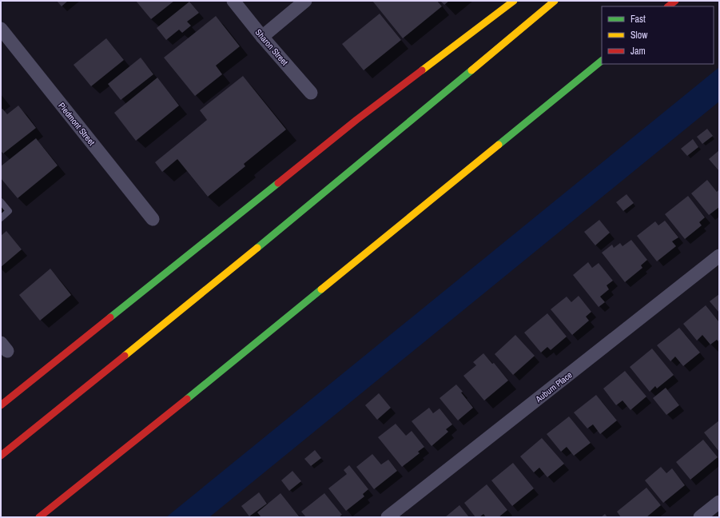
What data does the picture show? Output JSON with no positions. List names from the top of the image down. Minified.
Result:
{"streets":{"street":["Sharon Street","Piedmont Street","Auburn Place"]},"legend":["Fast","Slow","Jam"]}
